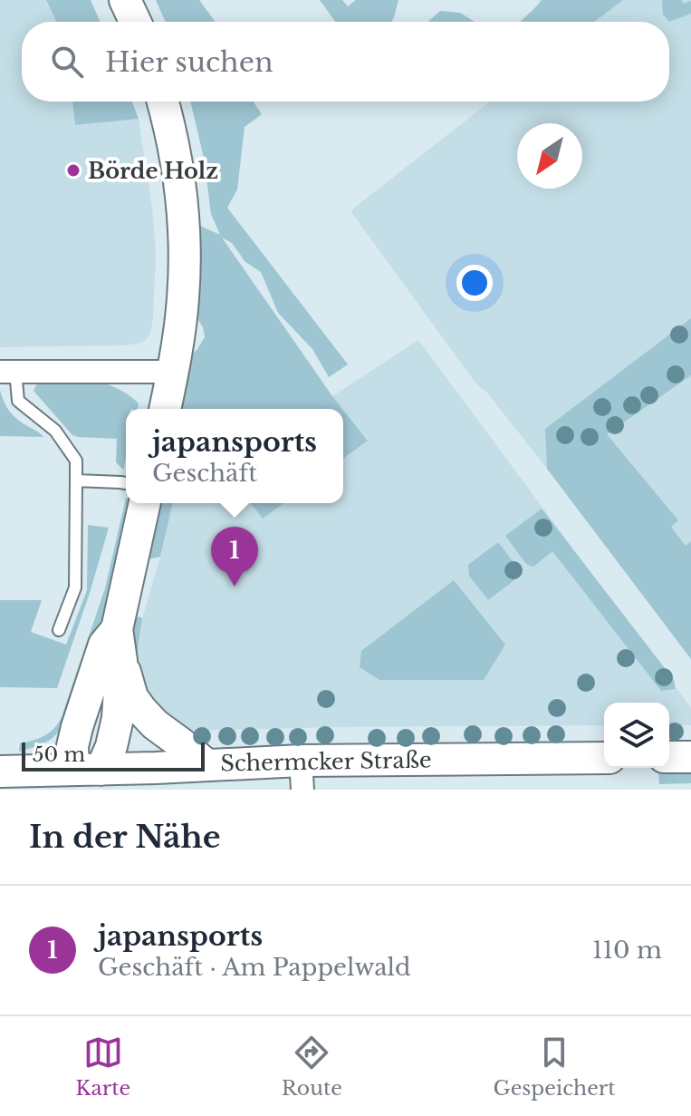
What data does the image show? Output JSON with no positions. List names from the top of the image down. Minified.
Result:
{"streets":{"street":["Schermcker Straße"]},"places":["Börde Holz"],"scale_bar":"50 m","north":"bottom left","page":{"search":"Hier suchen","popup":["japansports","Geschäft"],"pins":"1","scale":"50 m","heading":"In der Nähe","list":[{"mark":"1","name":"japansports","note":"Geschäft · Am Pappelwald","value":"110 m"}],"nav":["Karte","Route","Gespeichert"]}}
